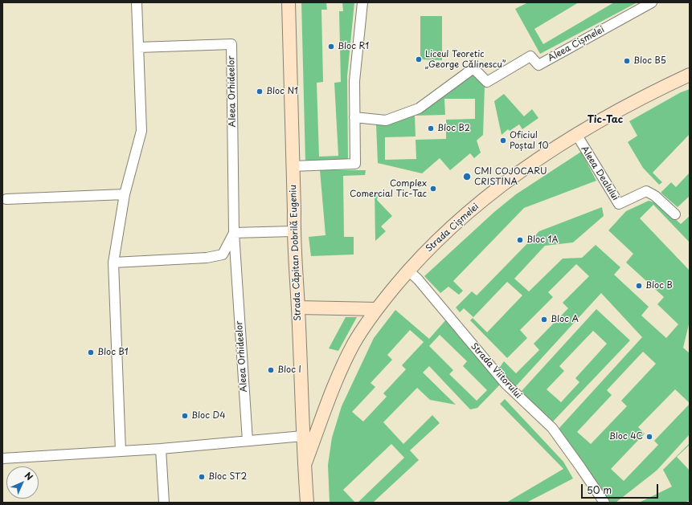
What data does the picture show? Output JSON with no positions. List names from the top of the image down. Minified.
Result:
{"streets":{"street":["Aleea Cișmelei","Aleea Orhideelor","Aleea Dealului","Strada Cișmelei","Strada Căpitan Dobrilă Eugeniu","Strada Viitorului"]},"crossings":[["Aleea Dealului","Strada Cișmelei"],["Strada Cișmelei","Strada Căpitan Dobrilă Eugeniu"],["Strada Cișmelei","Strada Viitorului"]],"districts":["Tic-Tac"],"places":["Bloc R1","Liceul Teoretic „George Călinescu”","Bloc B5","Bloc N1","Bloc B2","Oficiul Poștal 10","CMI COJOCARU CRISTINA","Complex Comercial Tic-Tac","Bloc 1A","Bloc B","Bloc A","Bloc B1","Bloc I","Bloc D4","Bloc 4C","Bloc ST2"],"scale_bar":"50 m","north":"top right"}
